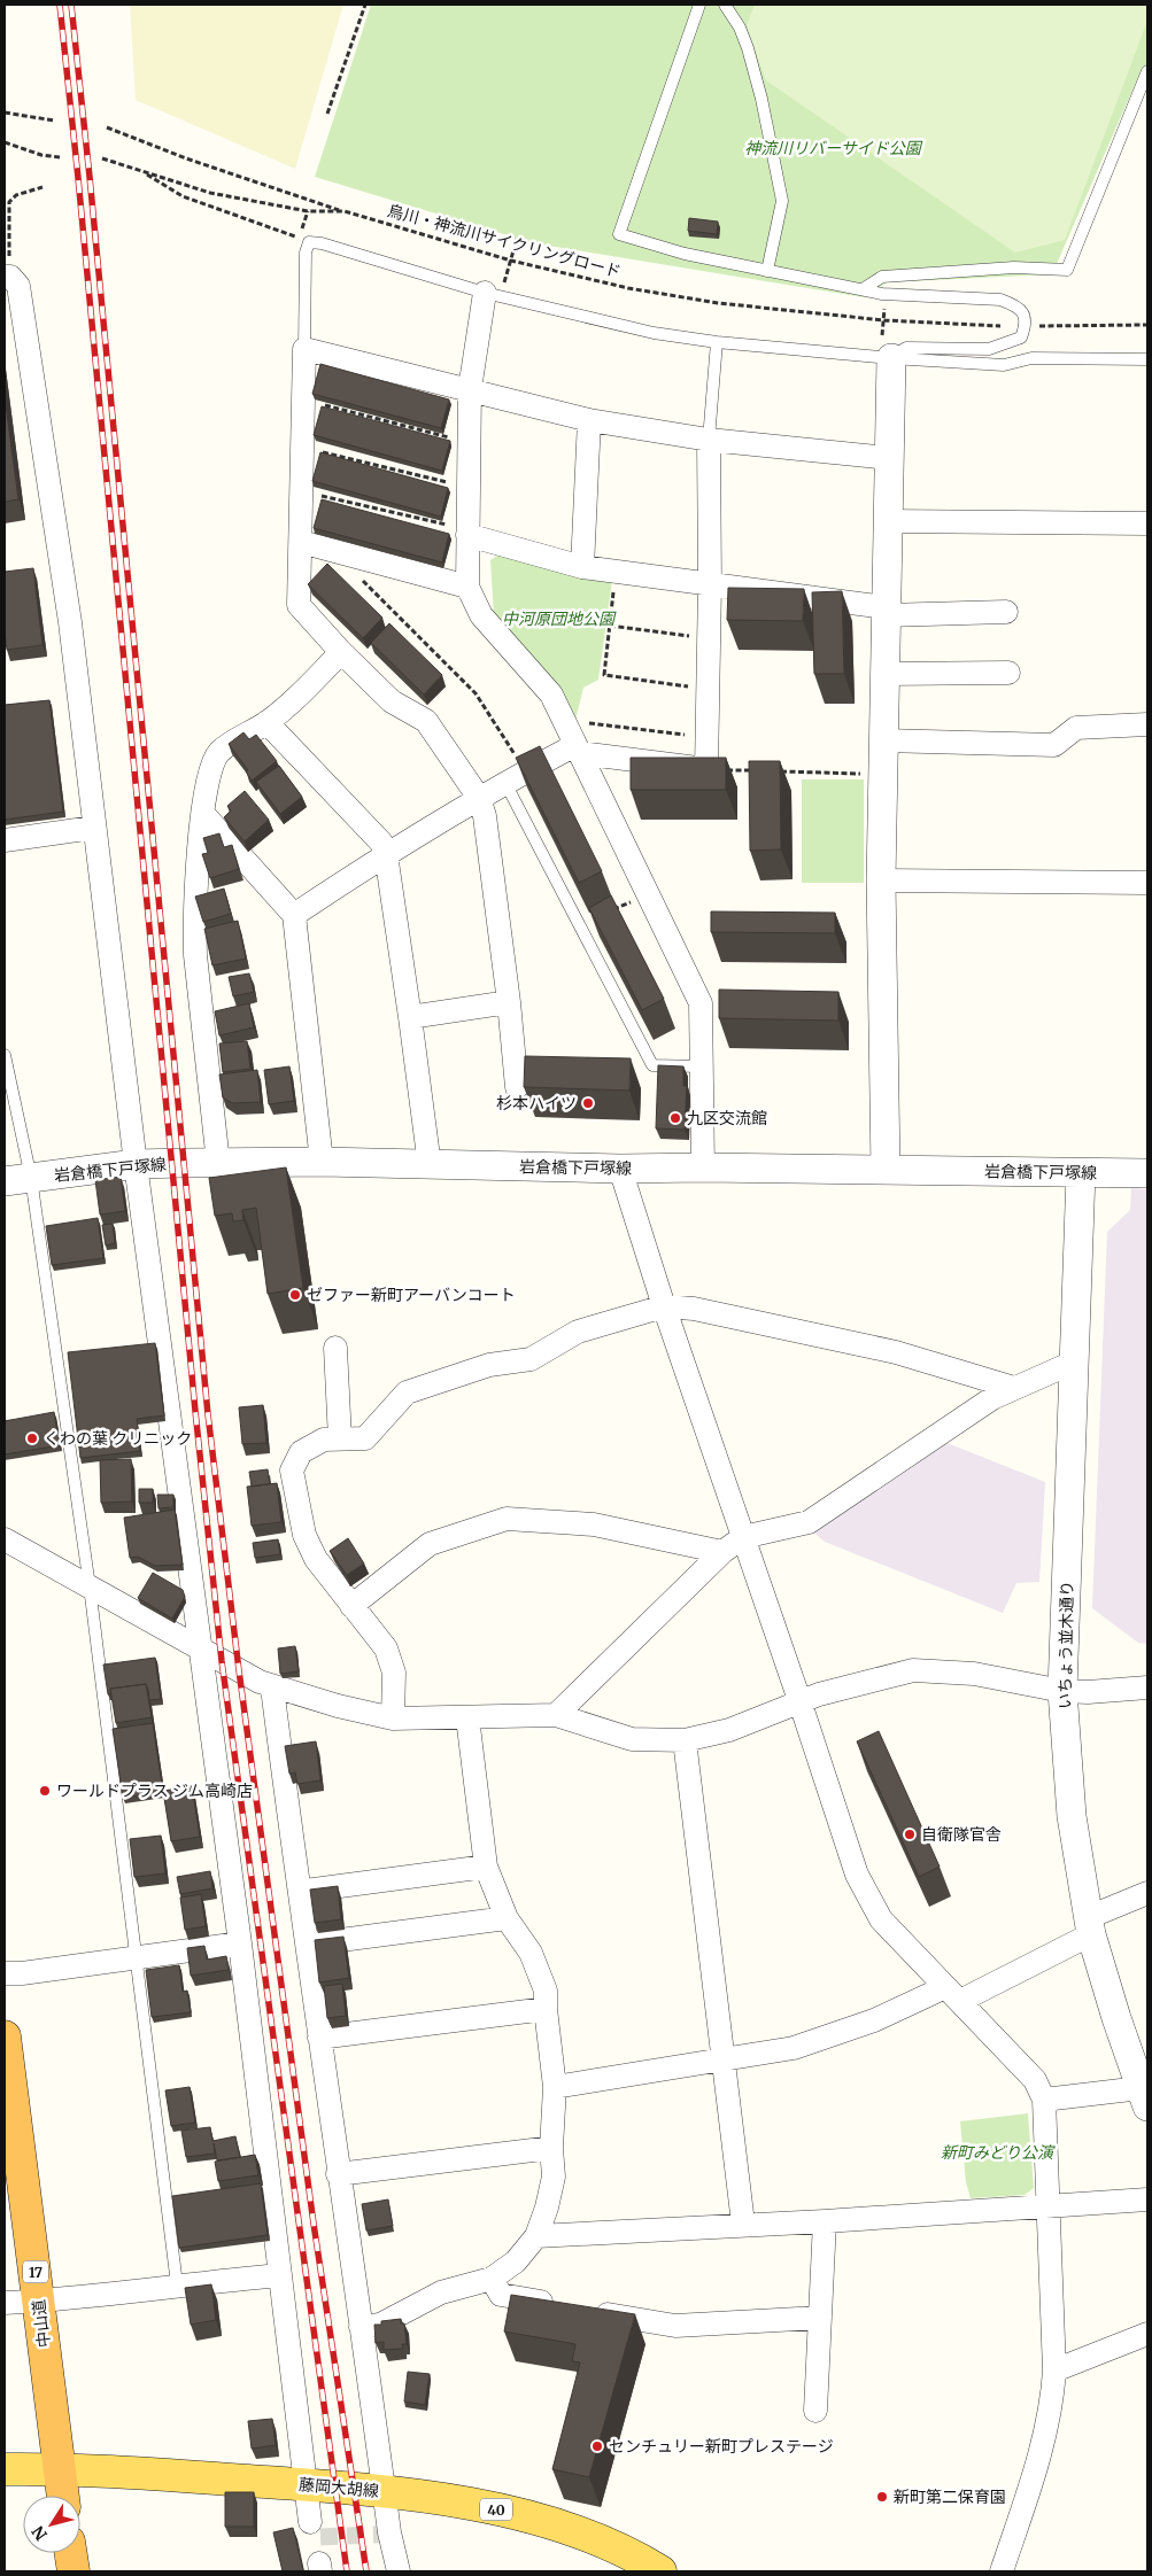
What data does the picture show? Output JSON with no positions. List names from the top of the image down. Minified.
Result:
{"streets":{"highway":["17","中山道"],"main road":["藤岡大胡線","40"],"street":["岩倉橋下戸塚線","いちょう並木通り"],"path":["烏川・神流川サイクリングロード"]},"crossings":[["岩倉橋下戸塚線","いちょう並木通り"],["中山道","藤岡大胡線"]],"parks":["神流川リバーサイド公園","中河原団地公園","新町みどり公演"],"places":["杉本ハイツ","九区交流館","ゼファー新町アーバンコート","くわの葉 クリニック","ワールドプラス ジム高崎店","自衛隊官舎","センチュリー新町プレステージ","新町第二保育園"],"north":"bottom left"}
